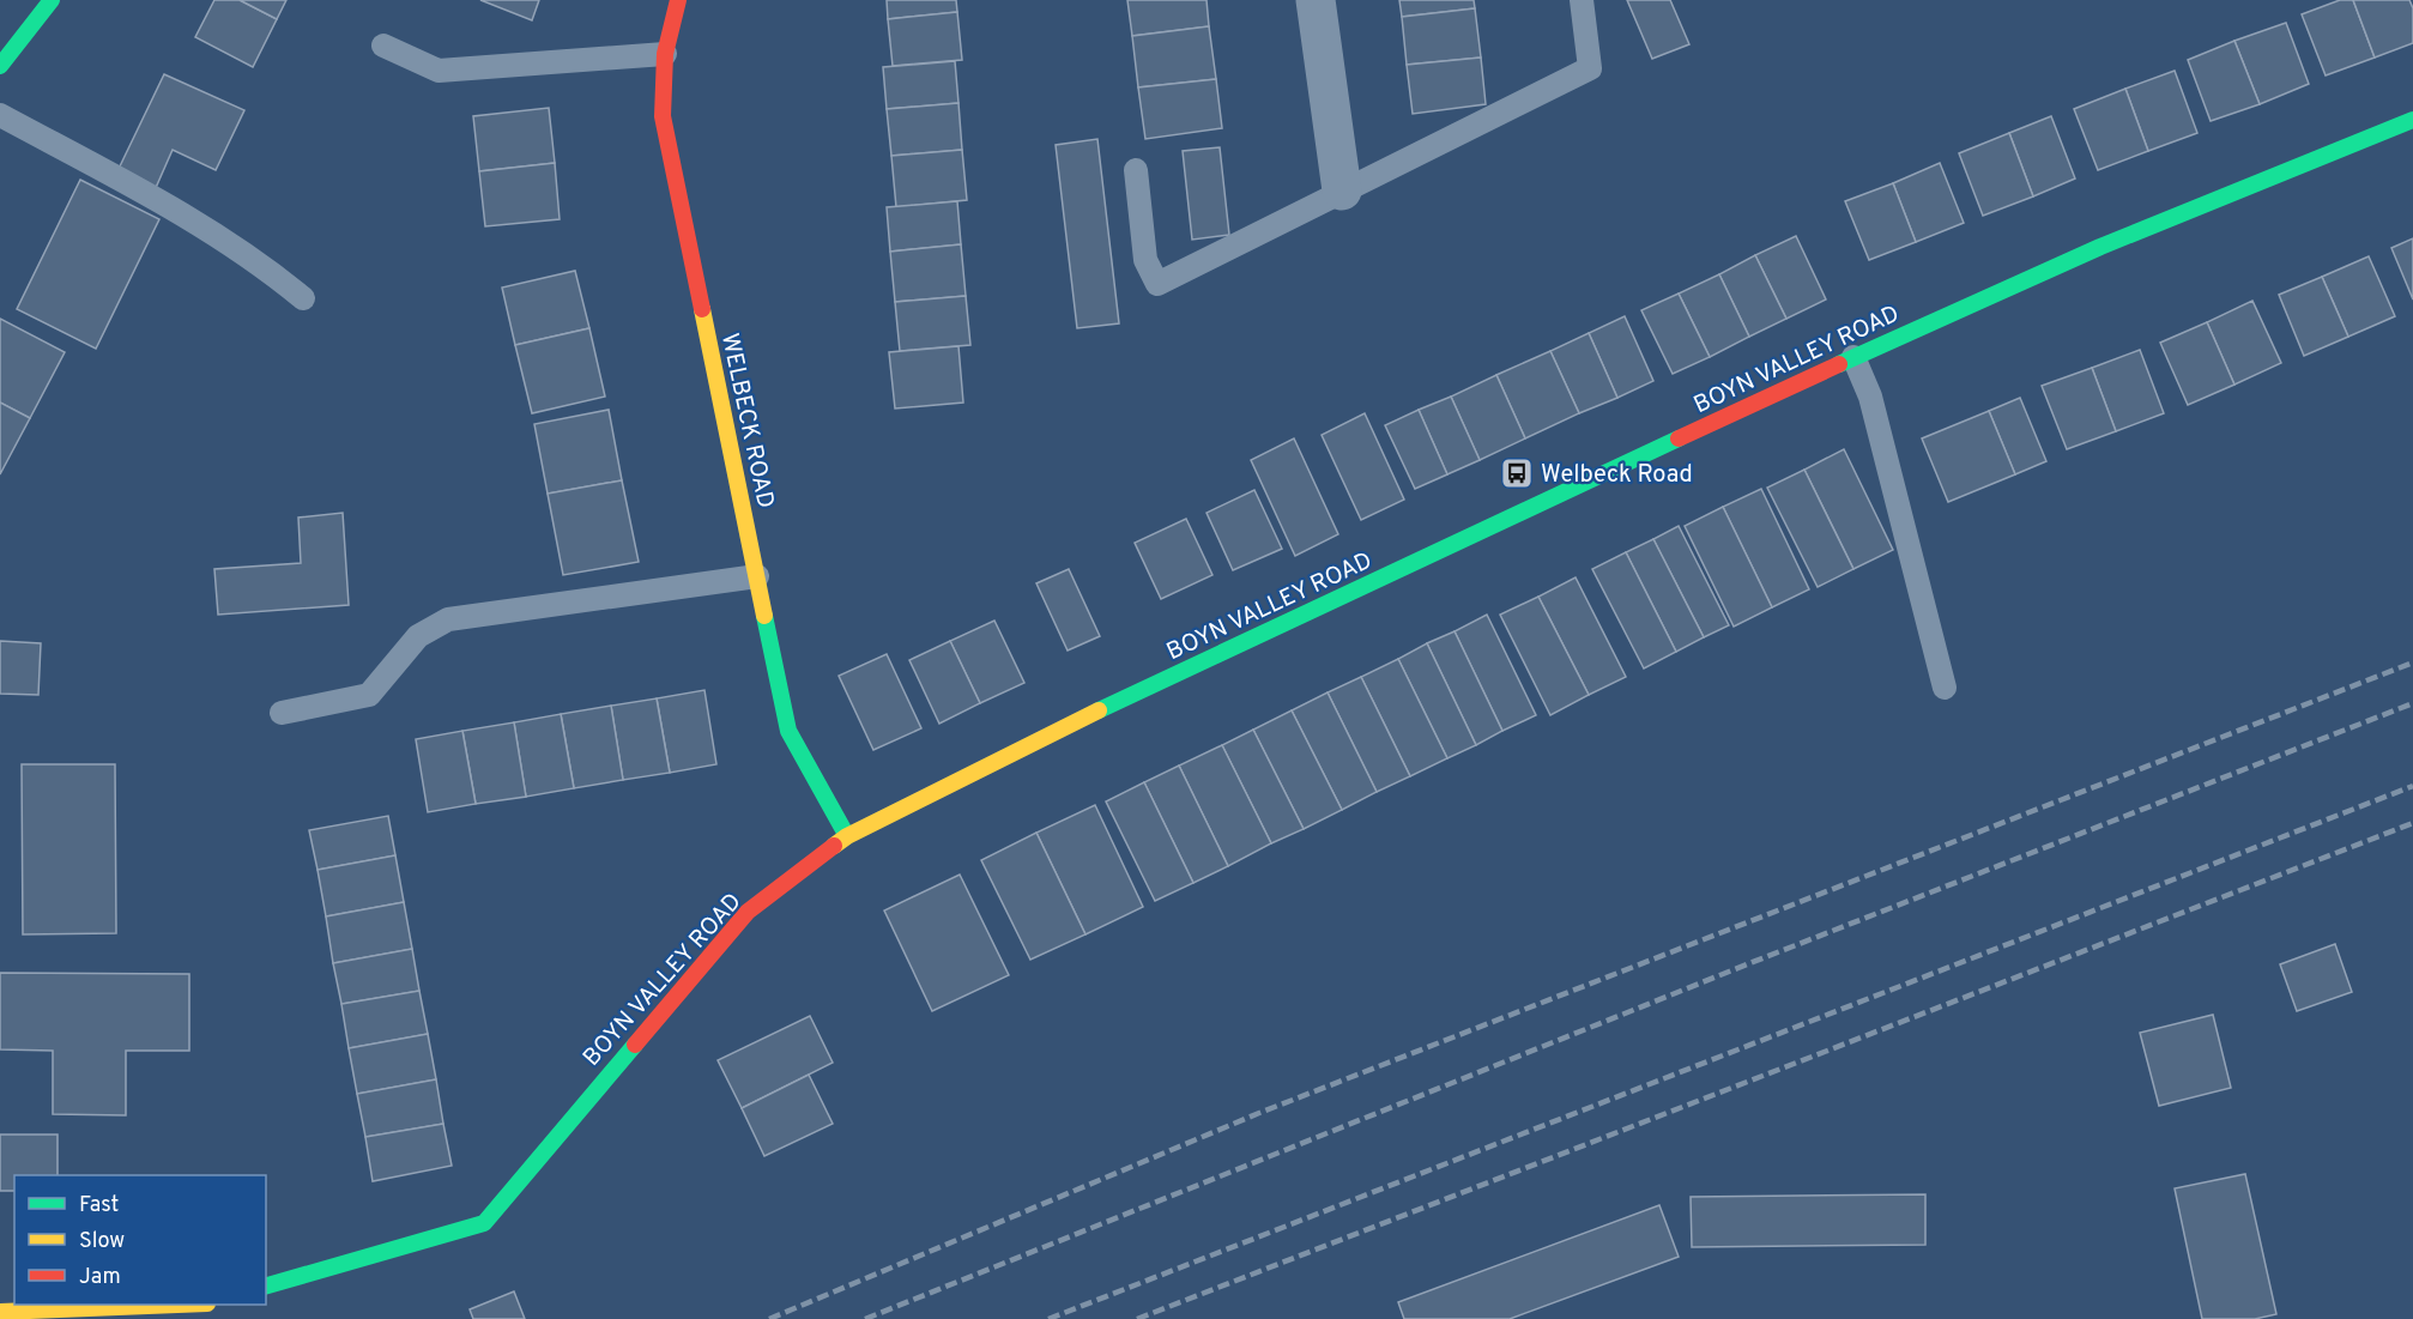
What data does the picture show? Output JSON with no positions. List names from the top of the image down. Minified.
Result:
{"streets":{"street":["BOYN VALLEY ROAD","WELBECK ROAD"]},"crossings":[["BOYN VALLEY ROAD","WELBECK ROAD"]],"places":{"bus stop":["Welbeck Road"]},"legend":["Fast","Slow","Jam"]}
